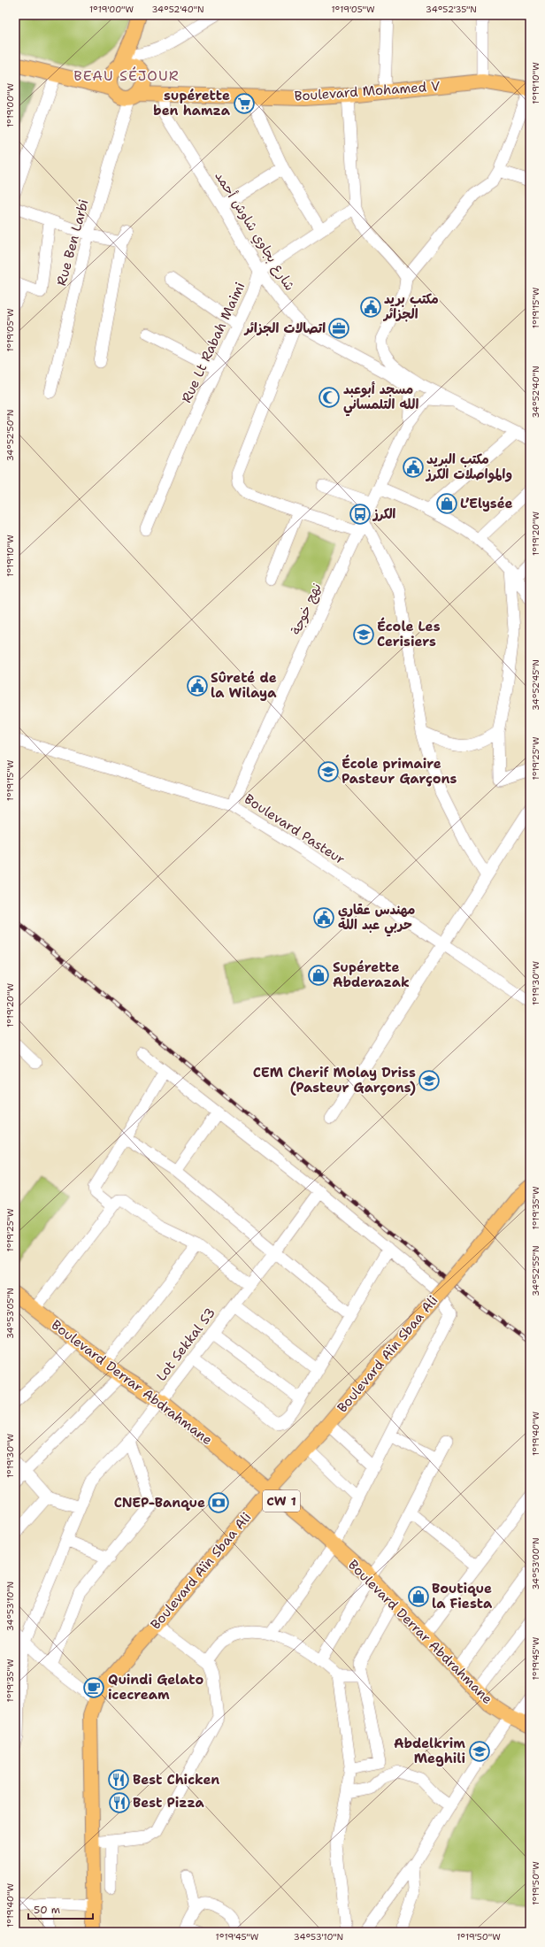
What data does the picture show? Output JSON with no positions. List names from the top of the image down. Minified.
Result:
{"streets":{"main road":["Boulevard Mohamed V","Boulevard Aïn Sbaa Ali","Boulevard Derrar Abdrahmane","CW 1"],"street":["شارع بجاوي شاوش أحمد","Rue Ben Larbi","Rue Lt Rabah Maimi","نهج خوجة","Boulevard Pasteur","Lot Sekkal S3"]},"crossings":[["Boulevard Mohamed V","شارع بجاوي شاوش أحمد"],["شارع بجاوي شاوش أحمد","Rue Lt Rabah Maimi"],["شارع بجاوي شاوش أحمد","نهج خوجة"],["نهج خوجة","Boulevard Pasteur"],["Lot Sekkal S3","Boulevard Derrar Abdrahmane"],["Boulevard Aïn Sbaa Ali","Boulevard Derrar Abdrahmane"]],"districts":["BEAU SÉJOUR"],"places":{"supermarket":["supérette ben hamza"],"public building":["مكتب بريد الجزائر","مكتب البريد والمواصلات الكرز","Sûreté de la Wilaya","مهندس عقاري حربي عبد الله"],"office":["اتصالات الجزائر"],"mosque":["مسجد أبوعبد الله التلمساني"],"shop":["L’Elysée","Supérette Abderazak","Boutique la Fiesta"],"bus stop":["الكرز"],"school or university":["École Les Cerisiers","École primaire Pasteur Garçons","CEM Cherif Molay Driss (Pasteur Garçons)","Abdelkrim Meghili"],"bank":["CNEP-Banque"],"cafe":["Quindi Gelato icecream"],"restaurant":["Best Chicken","Best Pizza"]},"scale_bar":"50 m","coordinates":["1°19'00\"W","34°52'40\"N","1°19'05\"W","34°52'35\"N","1°19'10\"W","1°19'15\"W","34°52'50\"N","1°19'20\"W","34°52'45\"N","1°19'25\"W","1°19'30\"W","1°19'35\"W","34°52'55\"N","34°53'05\"N","1°19'40\"W","34°53'00\"N","34°53'10\"N","1°19'45\"W","1°19'50\"W"]}
